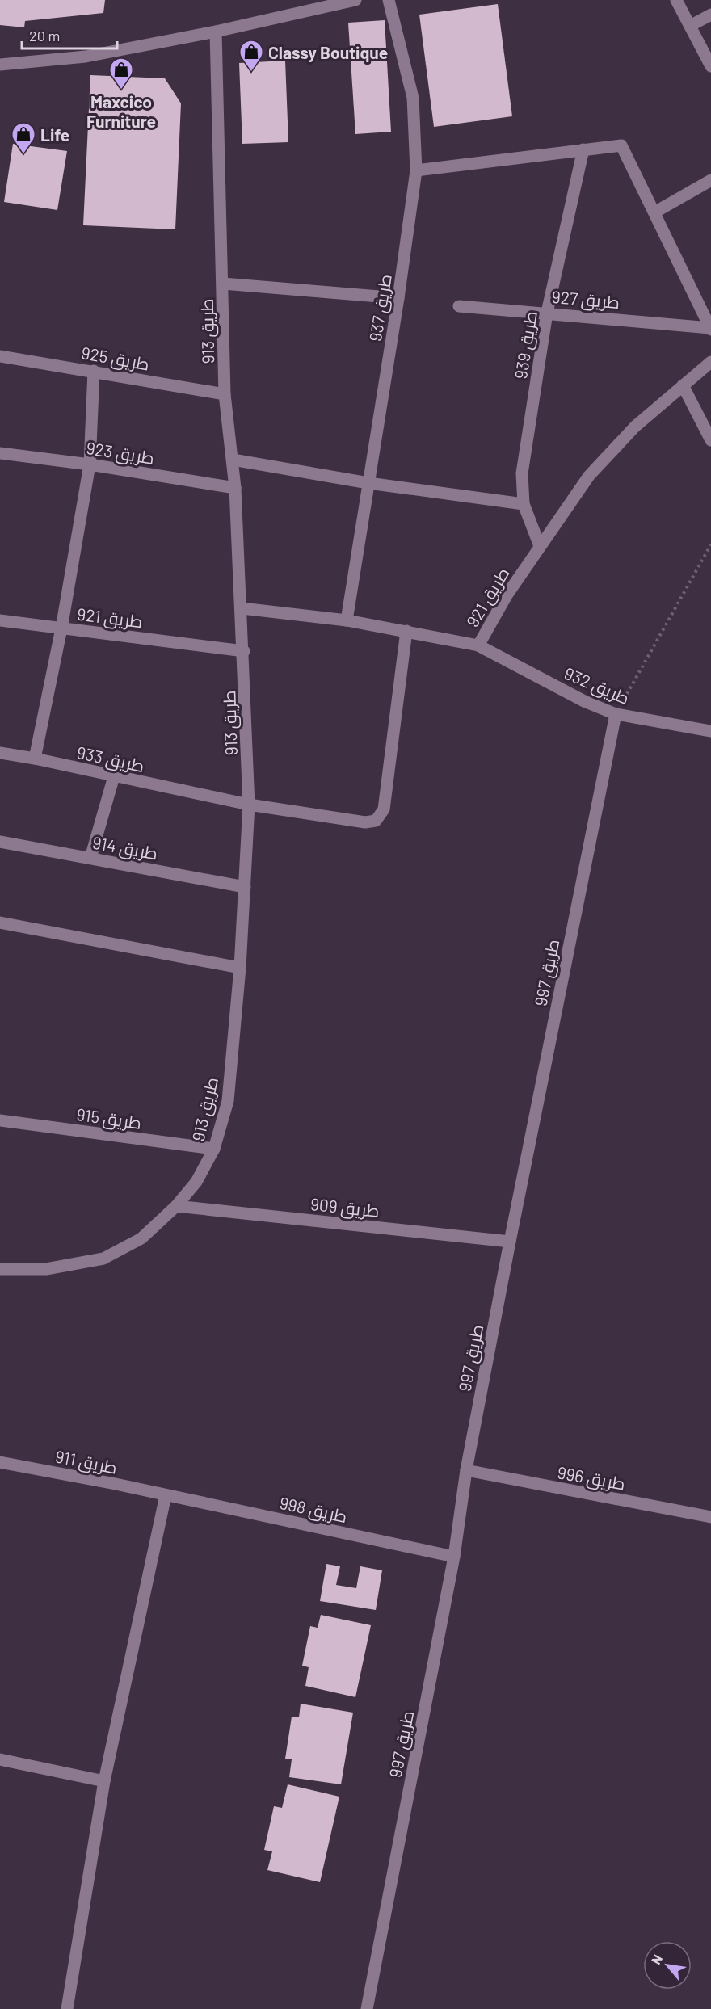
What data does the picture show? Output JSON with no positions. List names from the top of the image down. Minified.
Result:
{"streets":{"street":["طريق 927","طريق 937","طريق 913","طريق 939","طريق 925","طريق 923","طريق 921","طريق 932","طريق 933","طريق 914","طريق 997","طريق 915","طريق 909","طريق 911","طريق 996","طريق 998"]},"crossings":[["طريق 927","طريق 939"],["طريق 937","طريق 921"],["طريق 913","طريق 925"],["طريق 913","طريق 923"],["طريق 913","طريق 921"],["طريق 913","طريق 933"],["طريق 913","طريق 914"],["طريق 913","طريق 915"],["طريق 913","طريق 909"],["طريق 939","طريق 921"],["طريق 921","طريق 932"],["طريق 921","طريق 933"],["طريق 932","طريق 997"],["طريق 997","طريق 909"],["طريق 997","طريق 996"],["طريق 997","طريق 998"],["طريق 911","طريق 998"]],"places":{"shop":["Classy Boutique","Maxcico Furniture","Life"]},"scale_bar":"20 m","north":"top left"}
